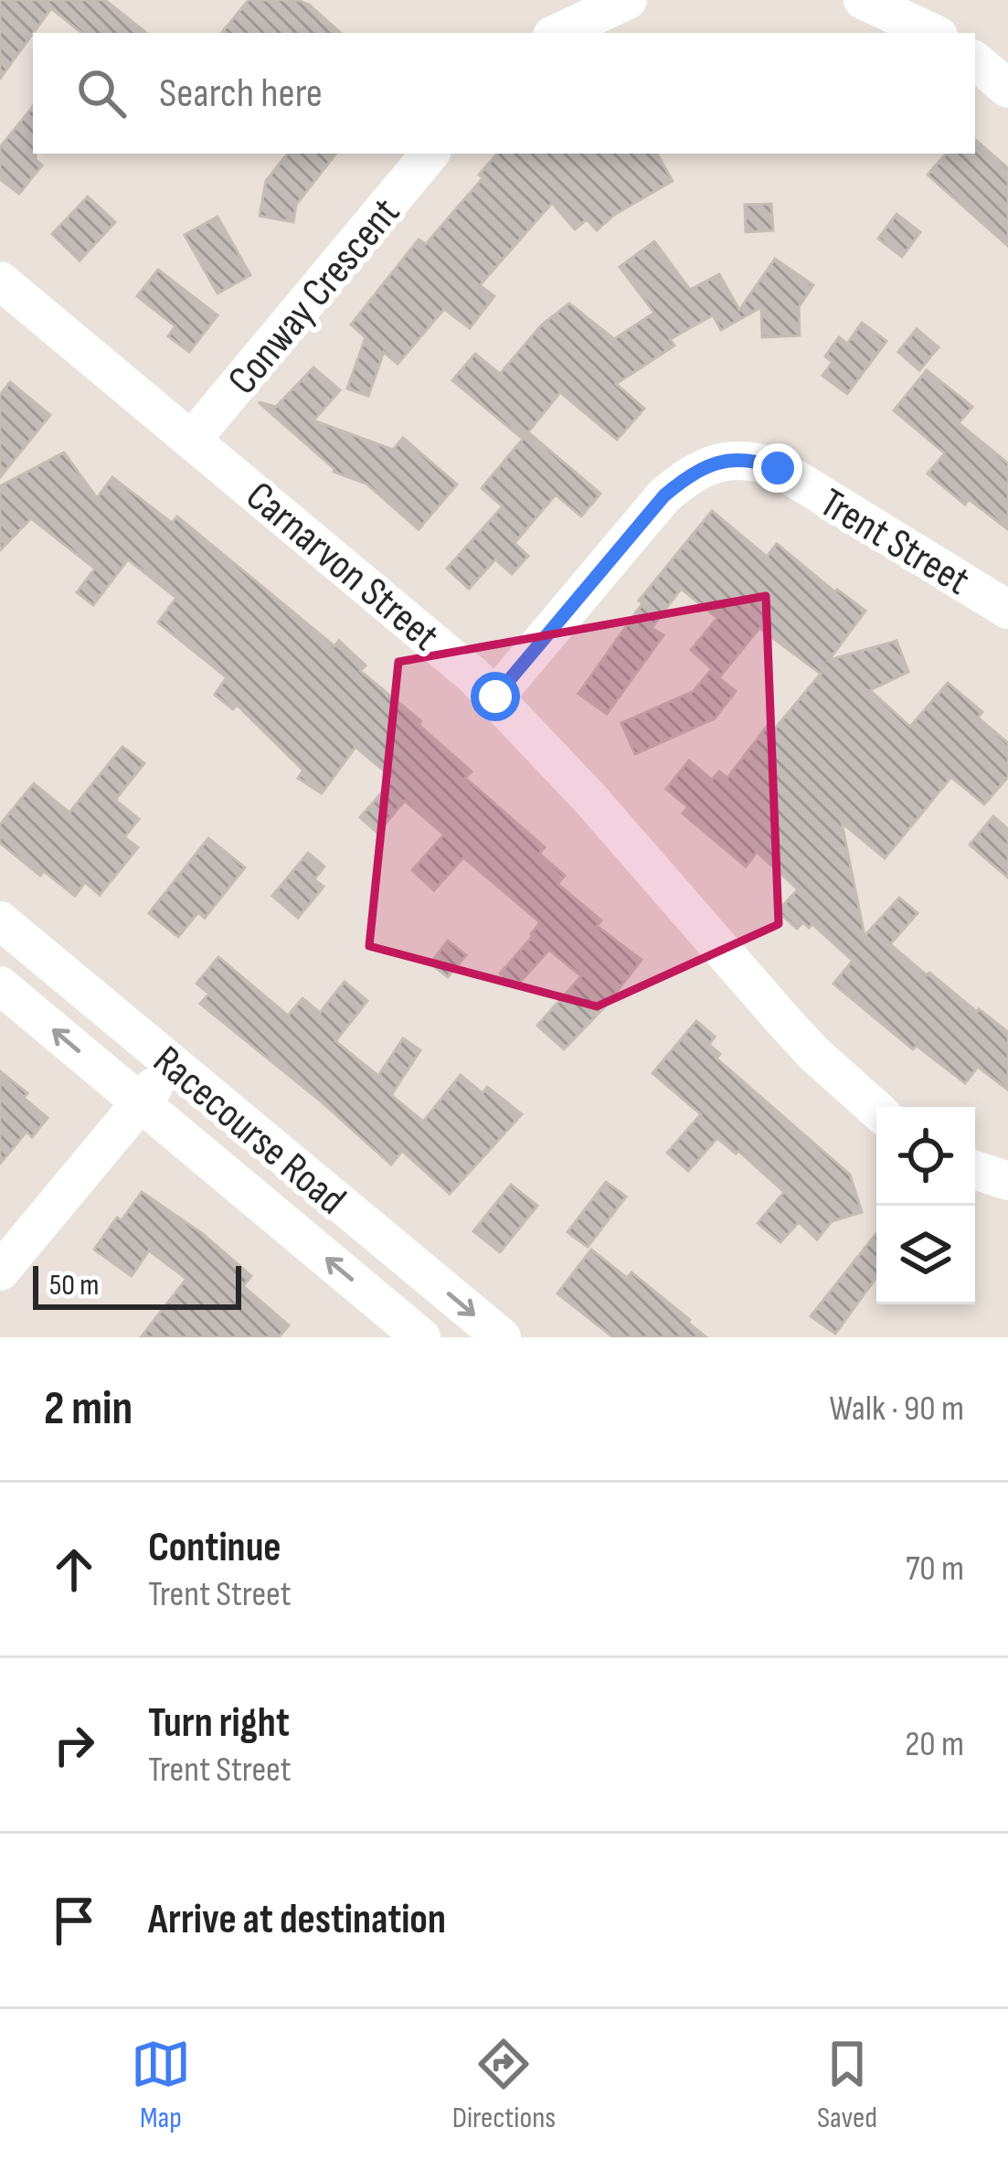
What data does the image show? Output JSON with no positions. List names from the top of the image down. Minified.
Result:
{"streets":{"street":["Conway Crescent","Trent Street","Carnarvon Street","Racecourse Road"]},"crossings":[["Conway Crescent","Carnarvon Street"],["Trent Street","Carnarvon Street"]],"scale_bar":"50 m","page":{"search":"Search here","scale":"50 m","heading":["2 min","Walk · 90 m"],"list":[["Continue","Trent Street","70 m"],["Turn right","Trent Street","20 m"],"Arrive at destination"],"nav":["Map","Directions","Saved"]}}
